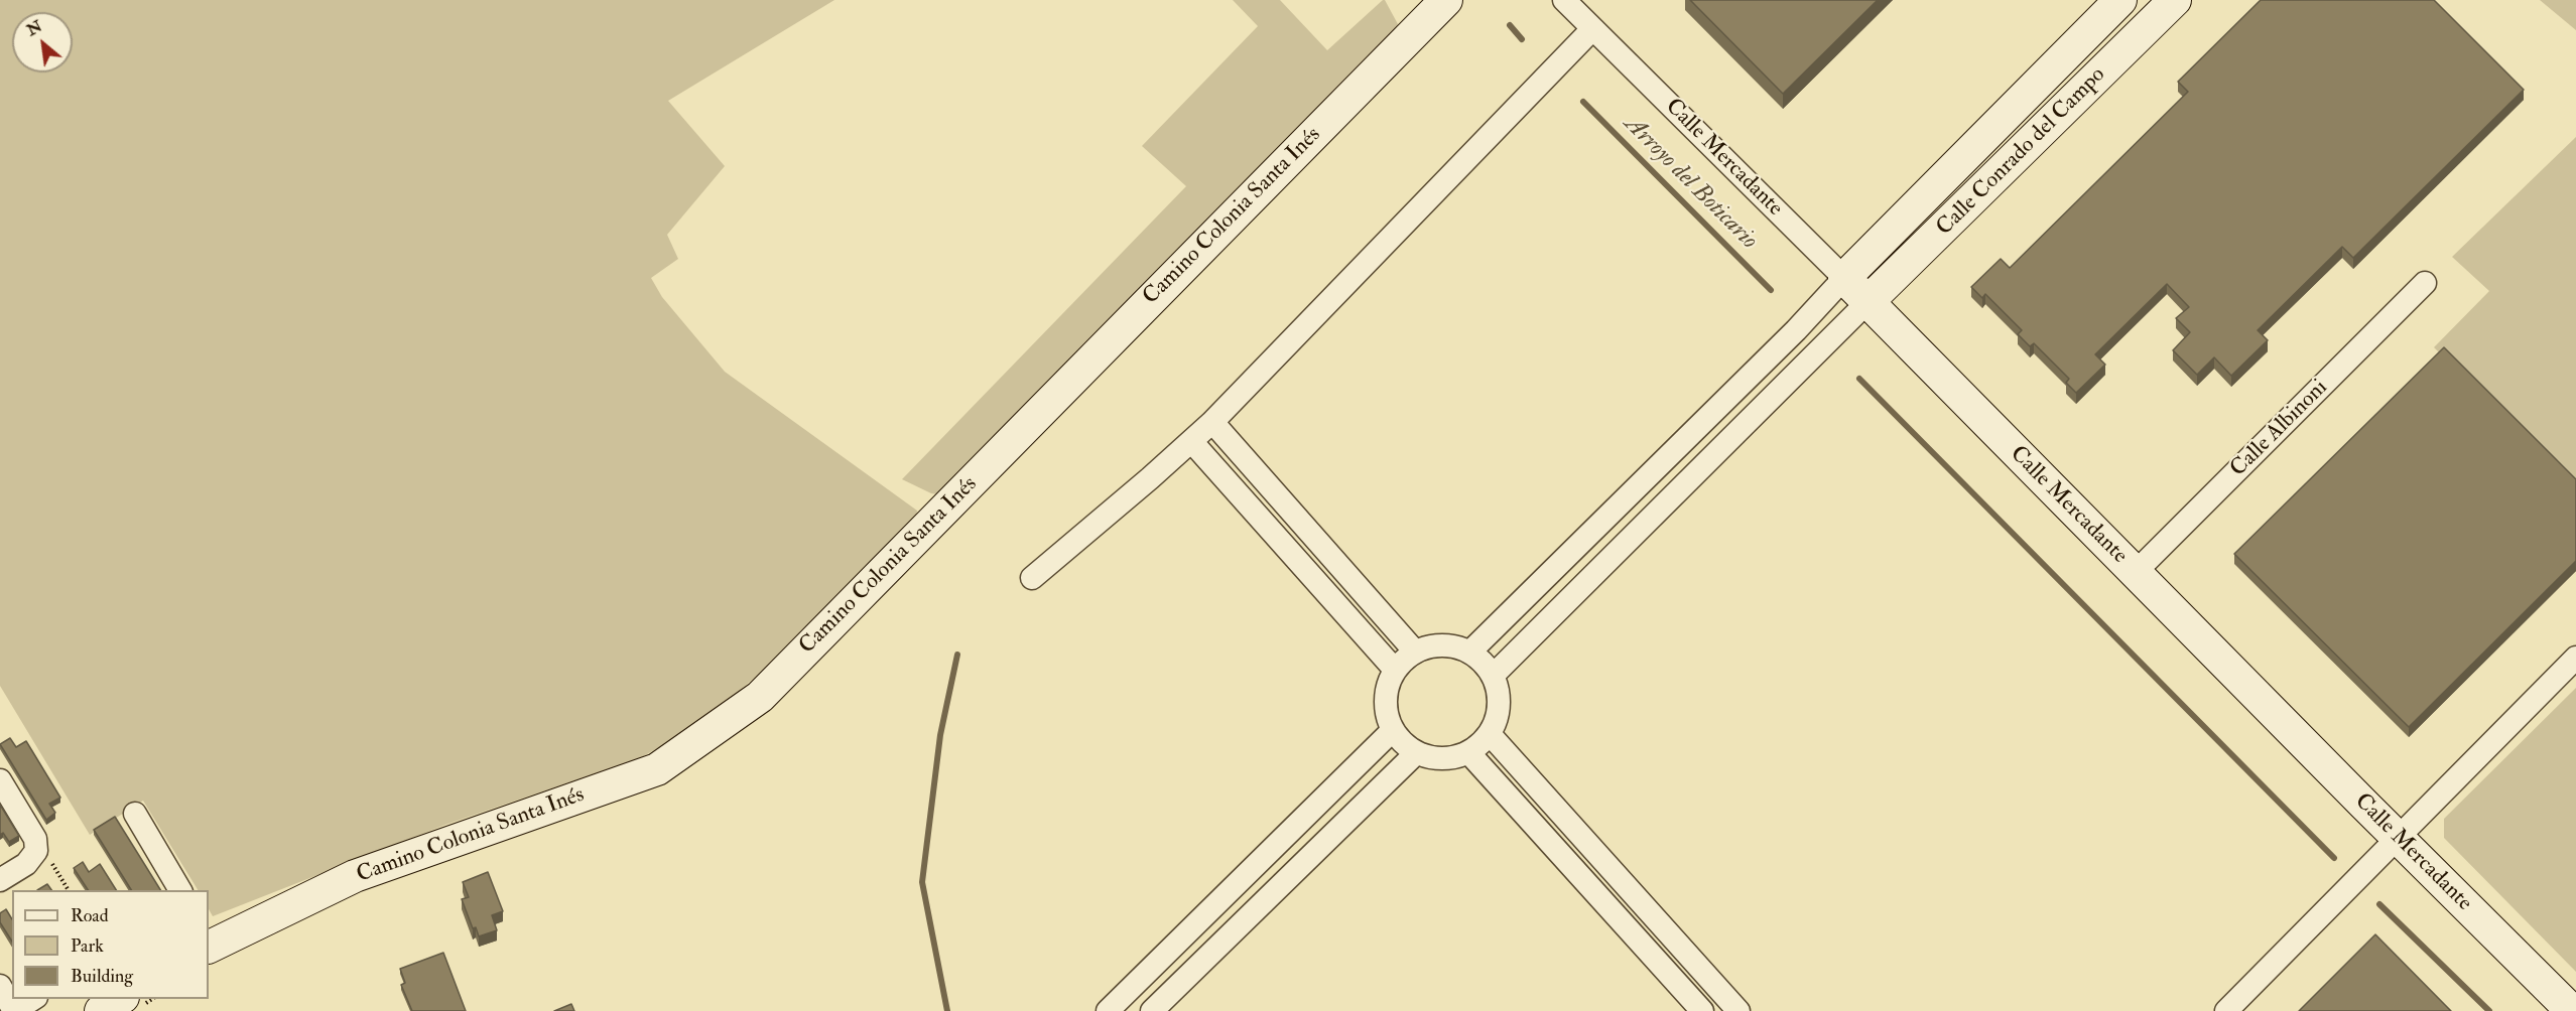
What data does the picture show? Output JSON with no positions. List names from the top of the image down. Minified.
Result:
{"streets":{"street":["Calle Conrado del Campo","Calle Mercadante","Camino Colonia Santa Inés","Calle Albinoni"]},"crossings":[["Calle Conrado del Campo","Calle Mercadante"],["Calle Mercadante","Calle Albinoni"]],"water":["Arroyo del Boticario"],"legend":["Road","Park","Building"],"north":"top left"}
